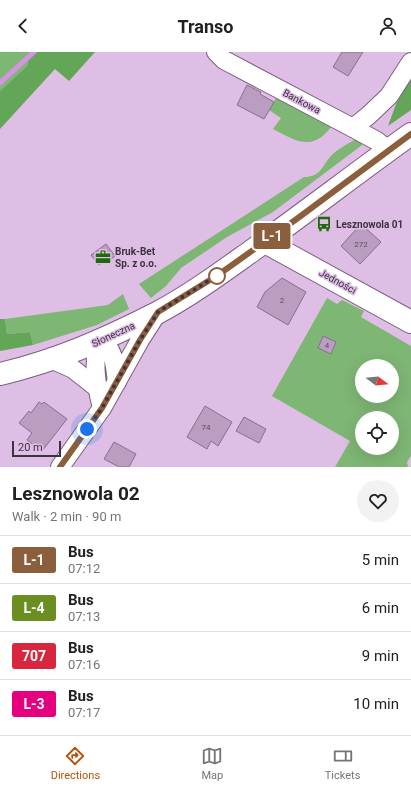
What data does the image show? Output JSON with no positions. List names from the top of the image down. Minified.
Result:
{"streets":{"main road":["Jedności","Słoneczna"],"street":["Bankowa"]},"crossings":[["Bankowa","Słoneczna"],["Jedności","Słoneczna"]],"places":{"bus stop":["Lesznowola 01"],"office":["Bruk-Bet Sp. z o.o."]},"lines":["bus line L-1"],"house_numbers":["272","2","4","74"],"scale_bar":"20 m","north":"right","page":{"header":"Transo","on_map":"L-1","scale":"20 m","heading":["Lesznowola 02","Walk · 2 min · 90 m"],"list":[{"mark":"L-1","name":"Bus","note":"07:12","value":"5 min"},{"mark":"L-4","name":"Bus","note":"07:13","value":"6 min"},{"mark":"707","name":"Bus","note":"07:16","value":"9 min"},{"mark":"L-3","name":"Bus","note":"07:17","value":"10 min"}],"tabs":["Directions","Map","Tickets"]}}
